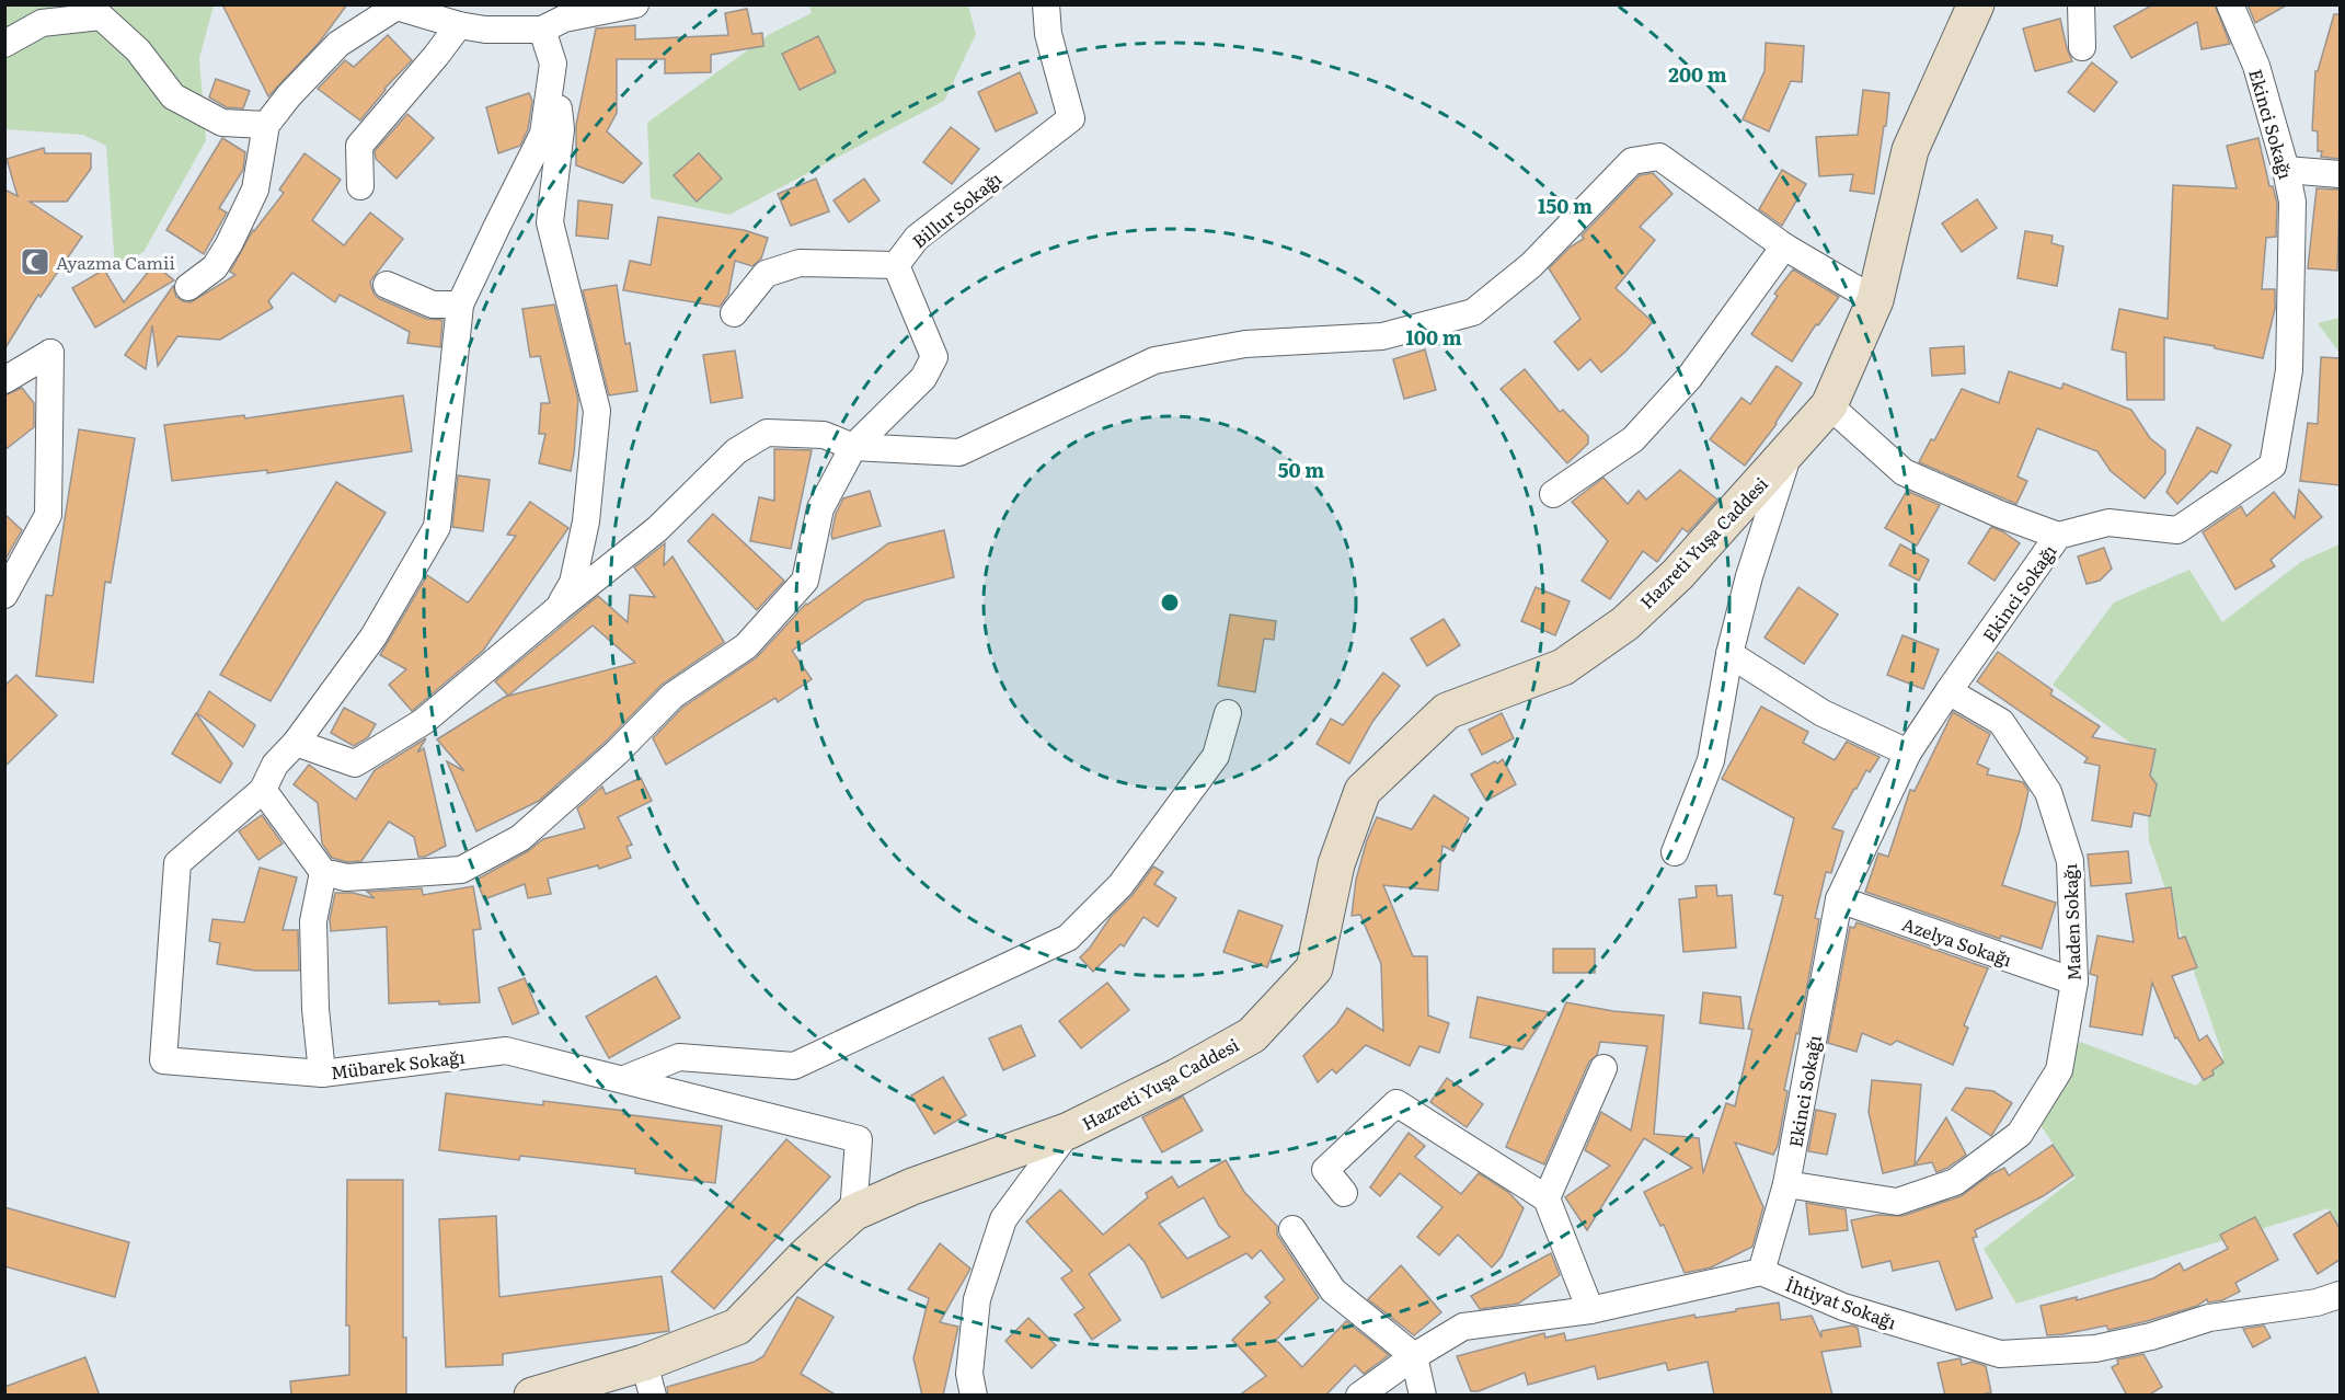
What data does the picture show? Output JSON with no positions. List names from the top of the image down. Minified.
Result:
{"streets":{"street":["Ekinci Sokağı","Billur Sokağı","Hazreti Yuşa Caddesi","Maden Sokağı","Azelya Sokağı","Mübarek Sokağı","İhtiyat Sokağı"]},"crossings":[["Ekinci Sokağı","Maden Sokağı"],["Ekinci Sokağı","Azelya Sokağı"],["Ekinci Sokağı","İhtiyat Sokağı"],["Hazreti Yuşa Caddesi","Mübarek Sokağı"],["Maden Sokağı","Azelya Sokağı"]],"places":{"mosque":["Ayazma Camii"]},"rings":["200 m","150 m","100 m","50 m"]}
